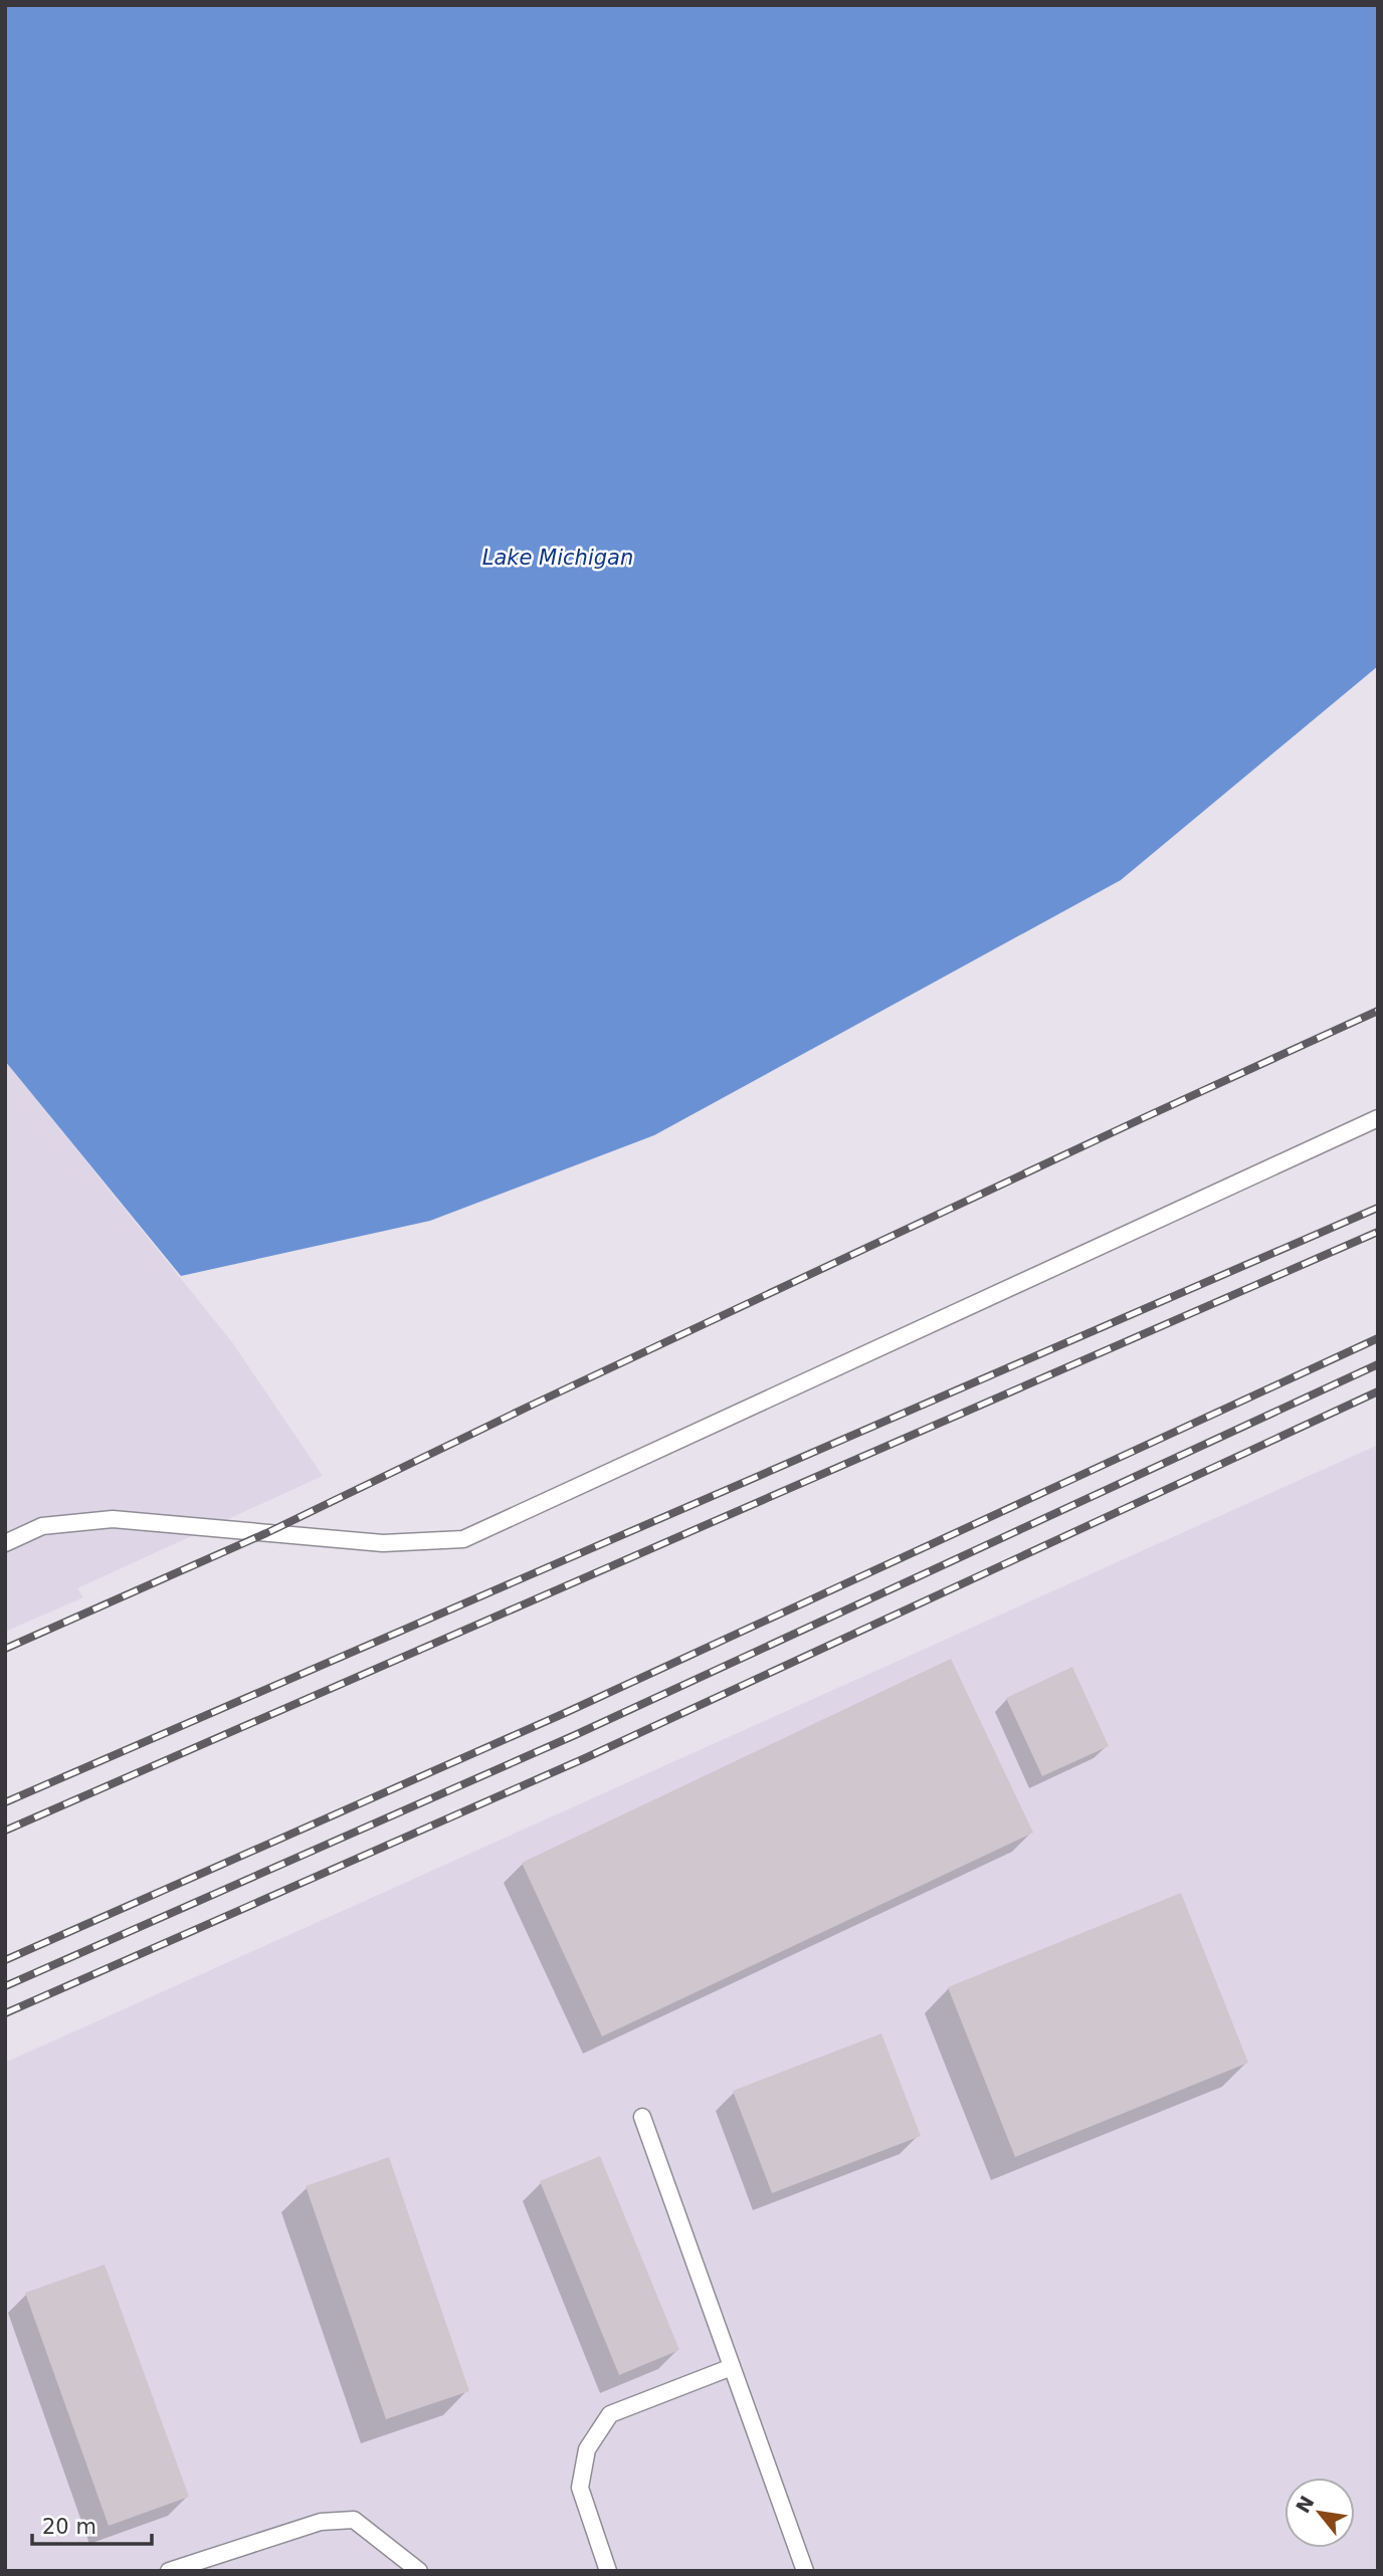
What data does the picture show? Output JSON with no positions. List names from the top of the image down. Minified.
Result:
{"water":["Lake Michigan"],"scale_bar":"20 m","north":"top left"}
